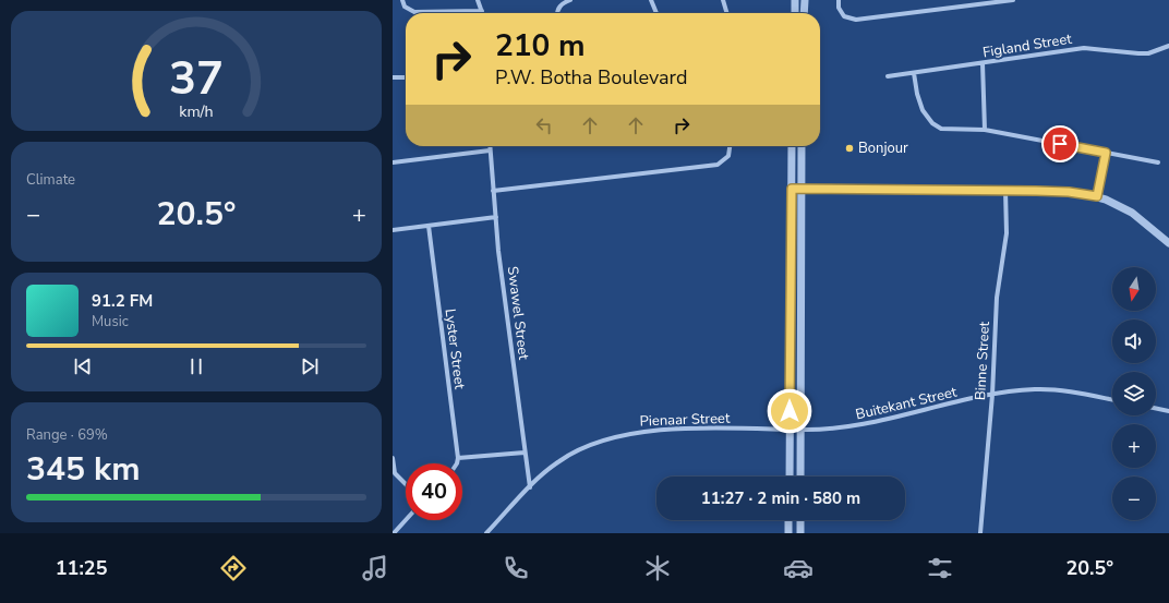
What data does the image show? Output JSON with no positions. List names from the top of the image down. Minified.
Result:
{"streets":{"street":["Figland Street","Swawel Street","Lyster Street","Binne Street","Buitekant Street","Pienaar Street"]},"crossings":[["Swawel Street","Pienaar Street"],["Binne Street","Buitekant Street"]],"places":["Bonjour"],"north":"bottom","page":{"turn":["210 m","P.W. Botha Boulevard"],"tile":["Climate",["Range · 69%","345 km"]],"heat":["−","20.5°","+"],"map_buttons":["+","−"],"song":["91.2 FM","Music"],"limit":"40","trip":"11:27 · 2 min · 580 m","tabs":["11:25","20.5°"],"gauge":["37","km/h"]}}
